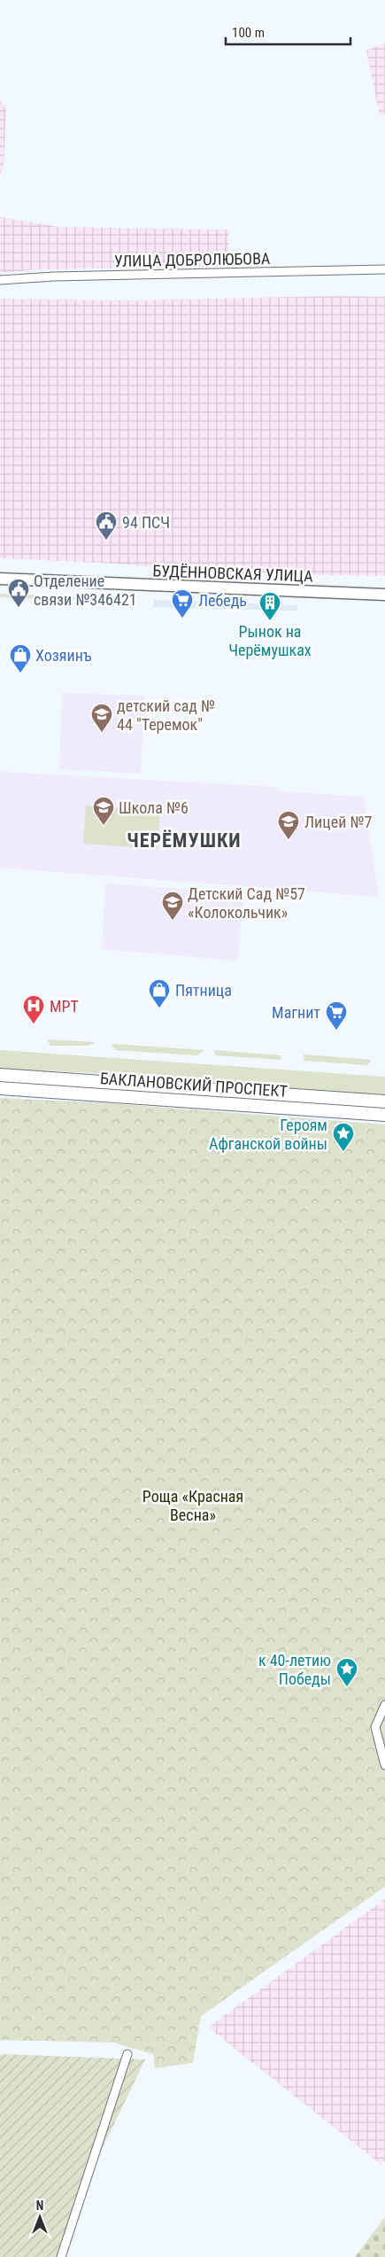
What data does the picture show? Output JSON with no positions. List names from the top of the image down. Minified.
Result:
{"streets":{"main road":["БУДЁННОВСКАЯ УЛИЦА","БАКЛАНОВСКИЙ ПРОСПЕКТ"],"street":["УЛИЦА ДОБРОЛЮБОВА"]},"districts":["ЧЕРЁМУШКИ"],"parks":["Роща «Красная Весна»"],"places":{"public building":["94 ПСЧ","Отделение связи №346421"],"supermarket":["Лебедь","Магнит"],"building":["Рынок на Черёмушках"],"shop":["Хозяинъ","Пятница"],"school or university":["детский сад № 44 \"Теремок\"","Школа №6","Лицей №7","Детский Сад №57 «Колокольчик»"],"hospital":["МРТ"],"place":["Героям Афганской войны","к 40-летию Победы"]},"scale_bar":"100 m","north":"top"}
